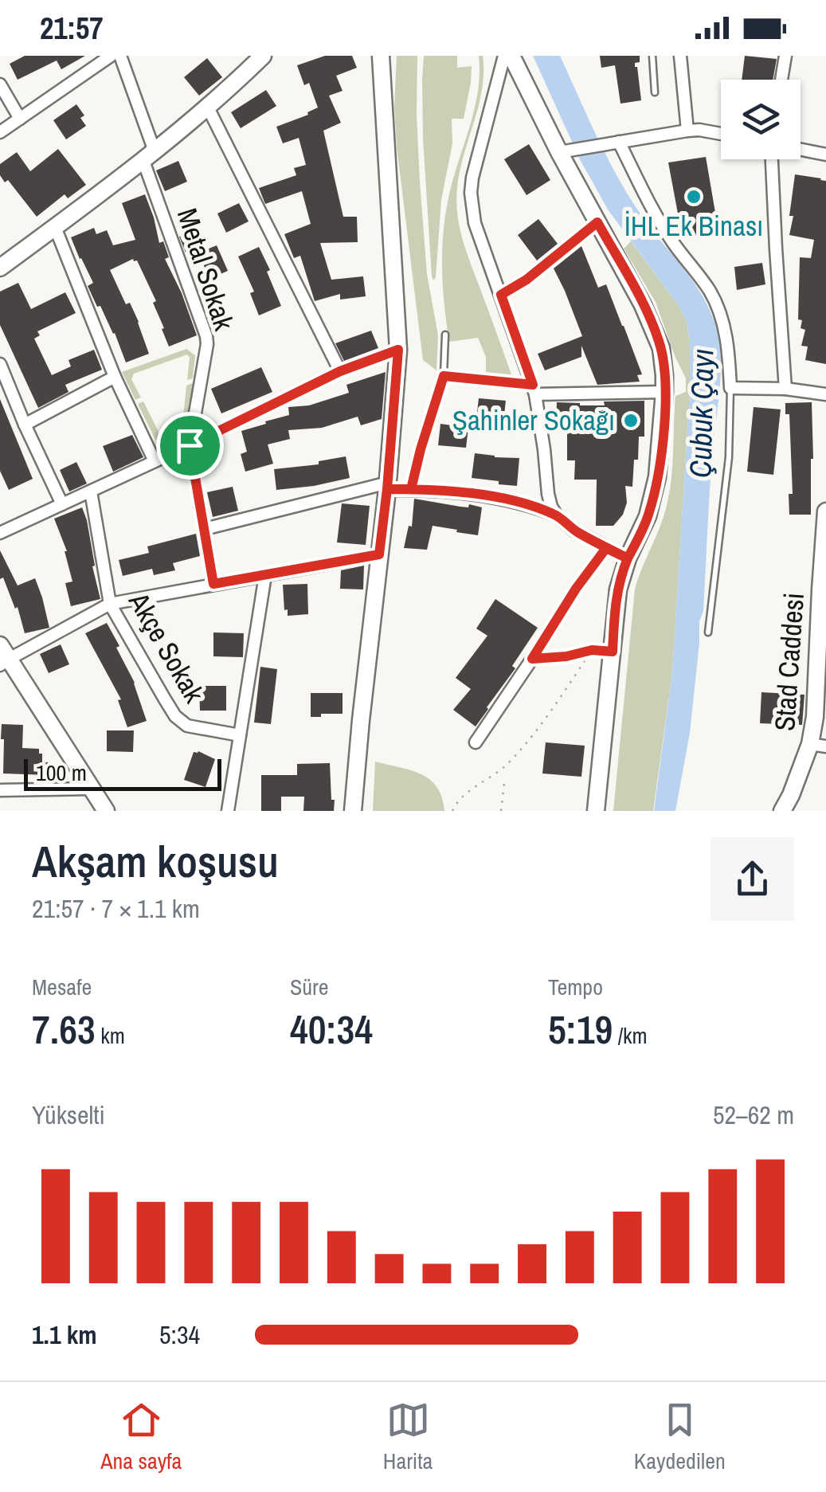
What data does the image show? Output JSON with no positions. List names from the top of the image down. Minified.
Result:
{"streets":{"main road":["Stad Caddesi"],"street":["Metal Sokak","Akçe Sokak"]},"water":["Çubuk Çayı"],"places":["İHL Ek Binası","Şahinler Sokağı"],"scale_bar":"100 m","page":{"status":"21:57","scale":"100 m","heading":["Akşam koşusu","21:57 · 7 × 1.1 km"],"stats":[["Mesafe","7.63 km"],["Süre","40:34"],["Tempo","5:19 /km"]],"chart":["Yükselti","52–62 m"],"list":[{"name":"1.1 km","note":"5:34"}],"tabs":["Ana sayfa","Harita","Kaydedilen"]}}
